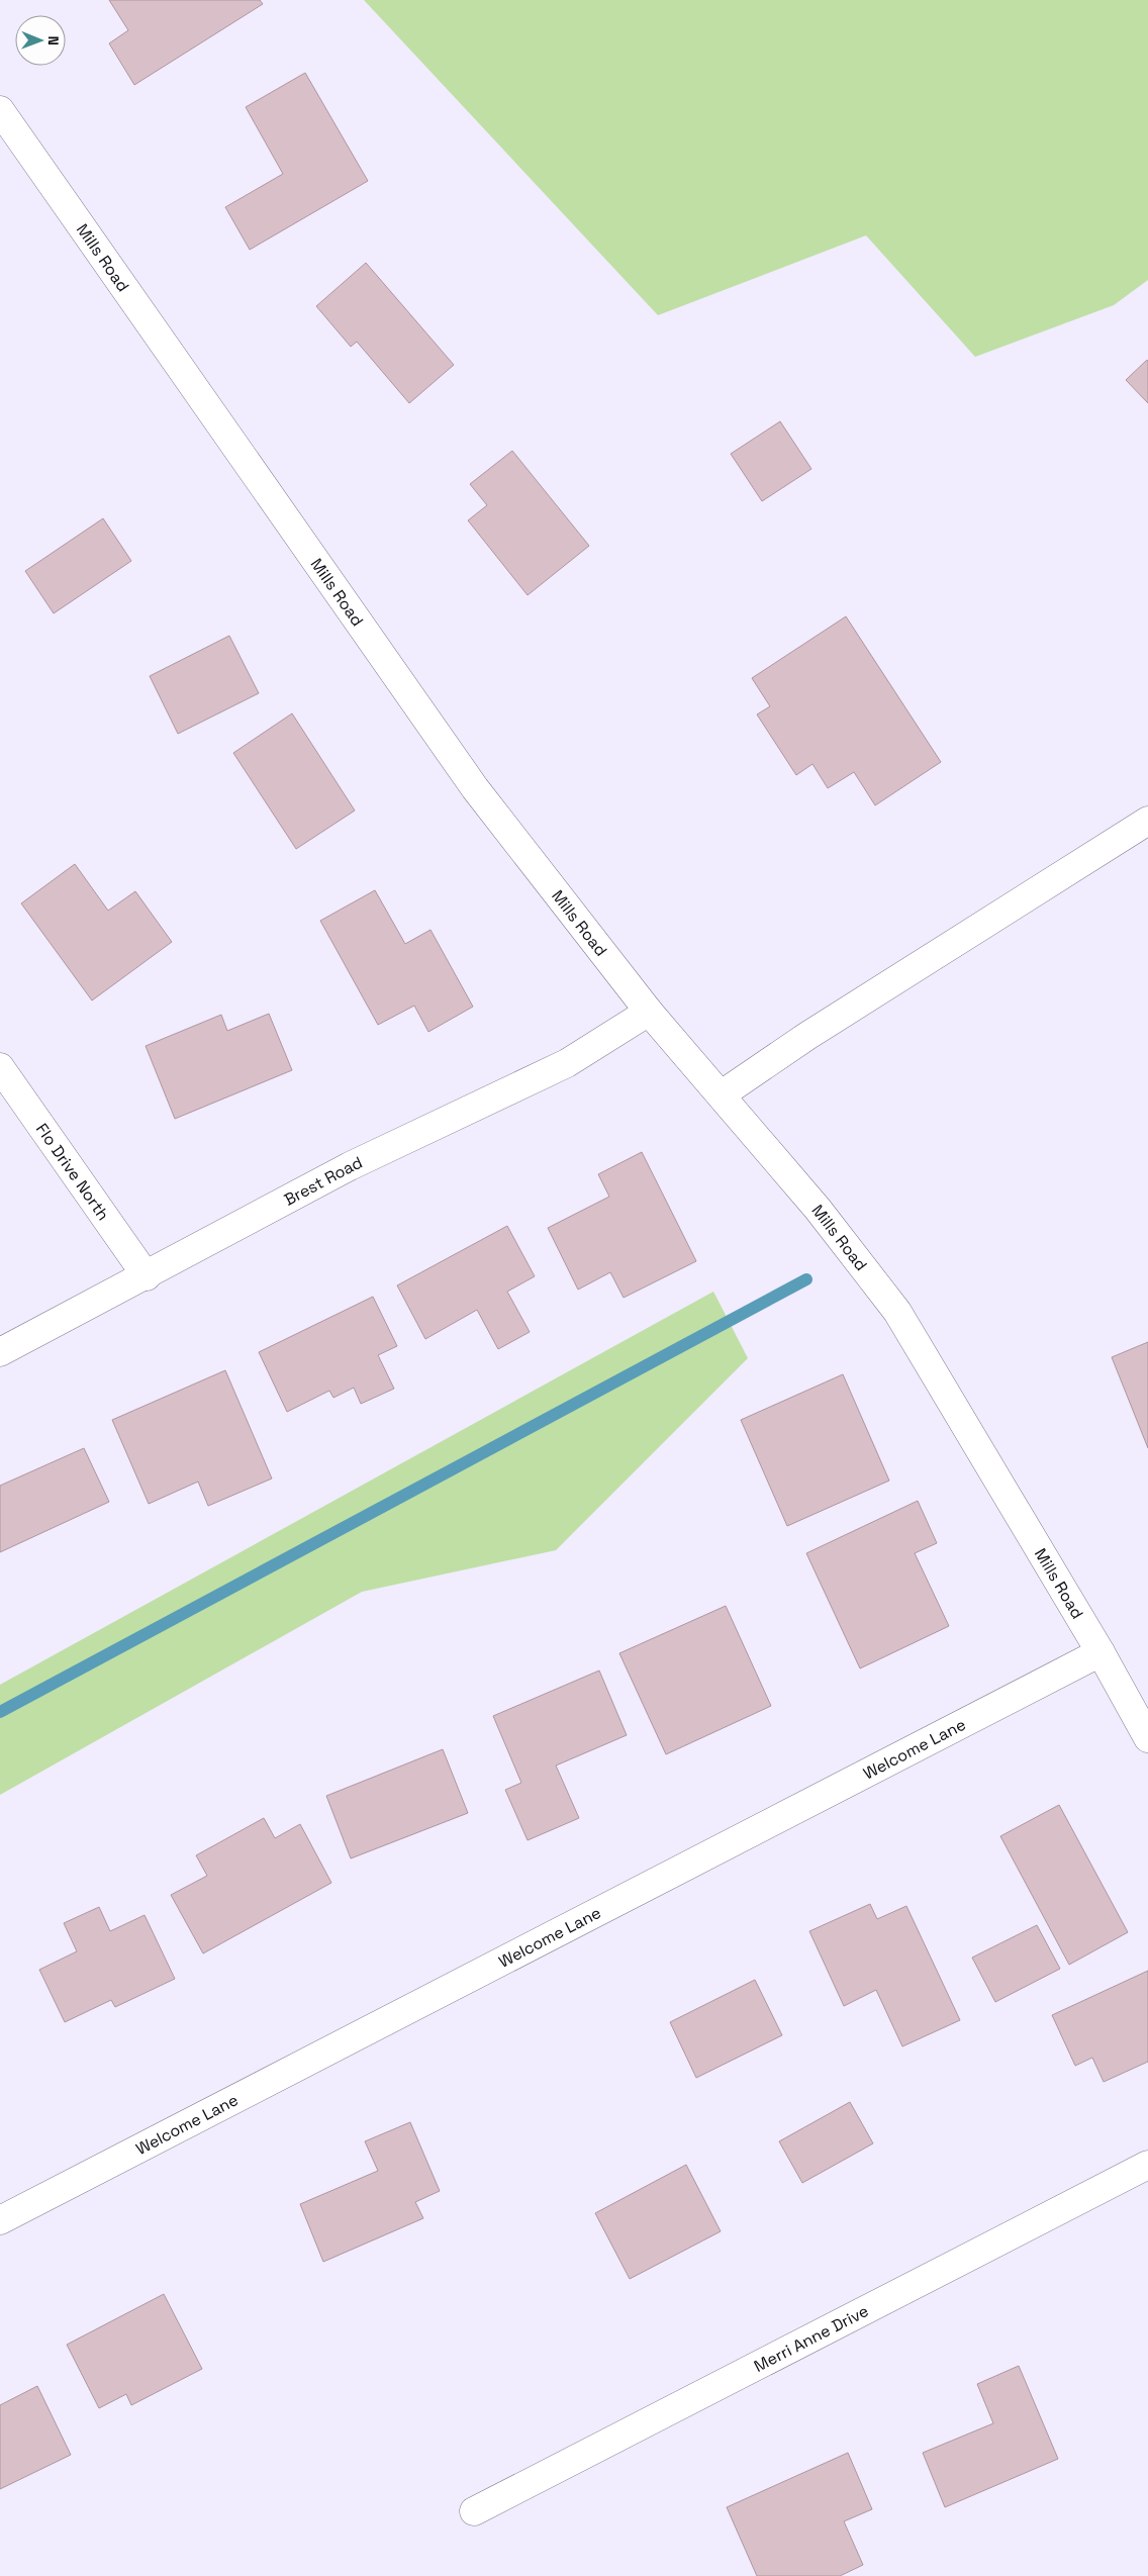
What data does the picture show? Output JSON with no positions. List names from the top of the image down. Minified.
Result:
{"streets":{"street":["Mills Road","Flo Drive North","Brest Road","Welcome Lane","Merri Anne Drive"]},"crossings":[["Mills Road","Brest Road"],["Mills Road","Welcome Lane"],["Flo Drive North","Brest Road"]],"north":"right"}
